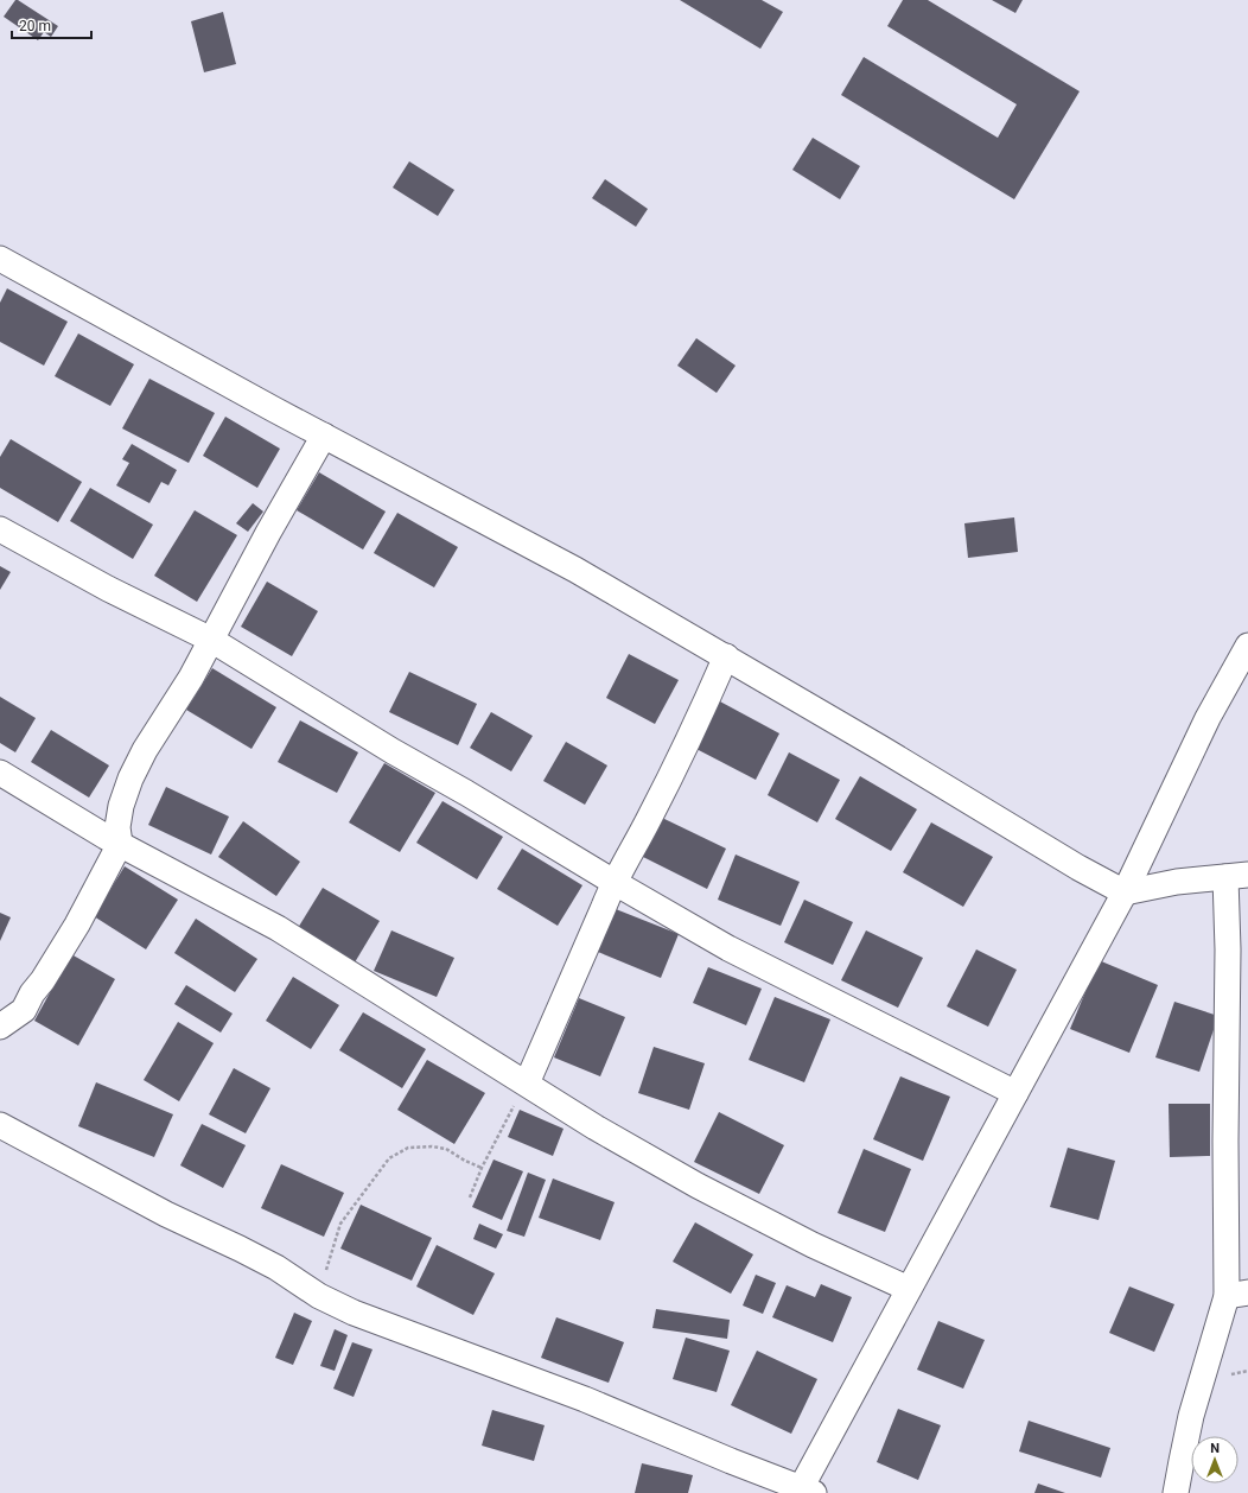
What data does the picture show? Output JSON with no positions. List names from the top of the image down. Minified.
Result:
{"scale_bar":"20 m","north":"top"}
